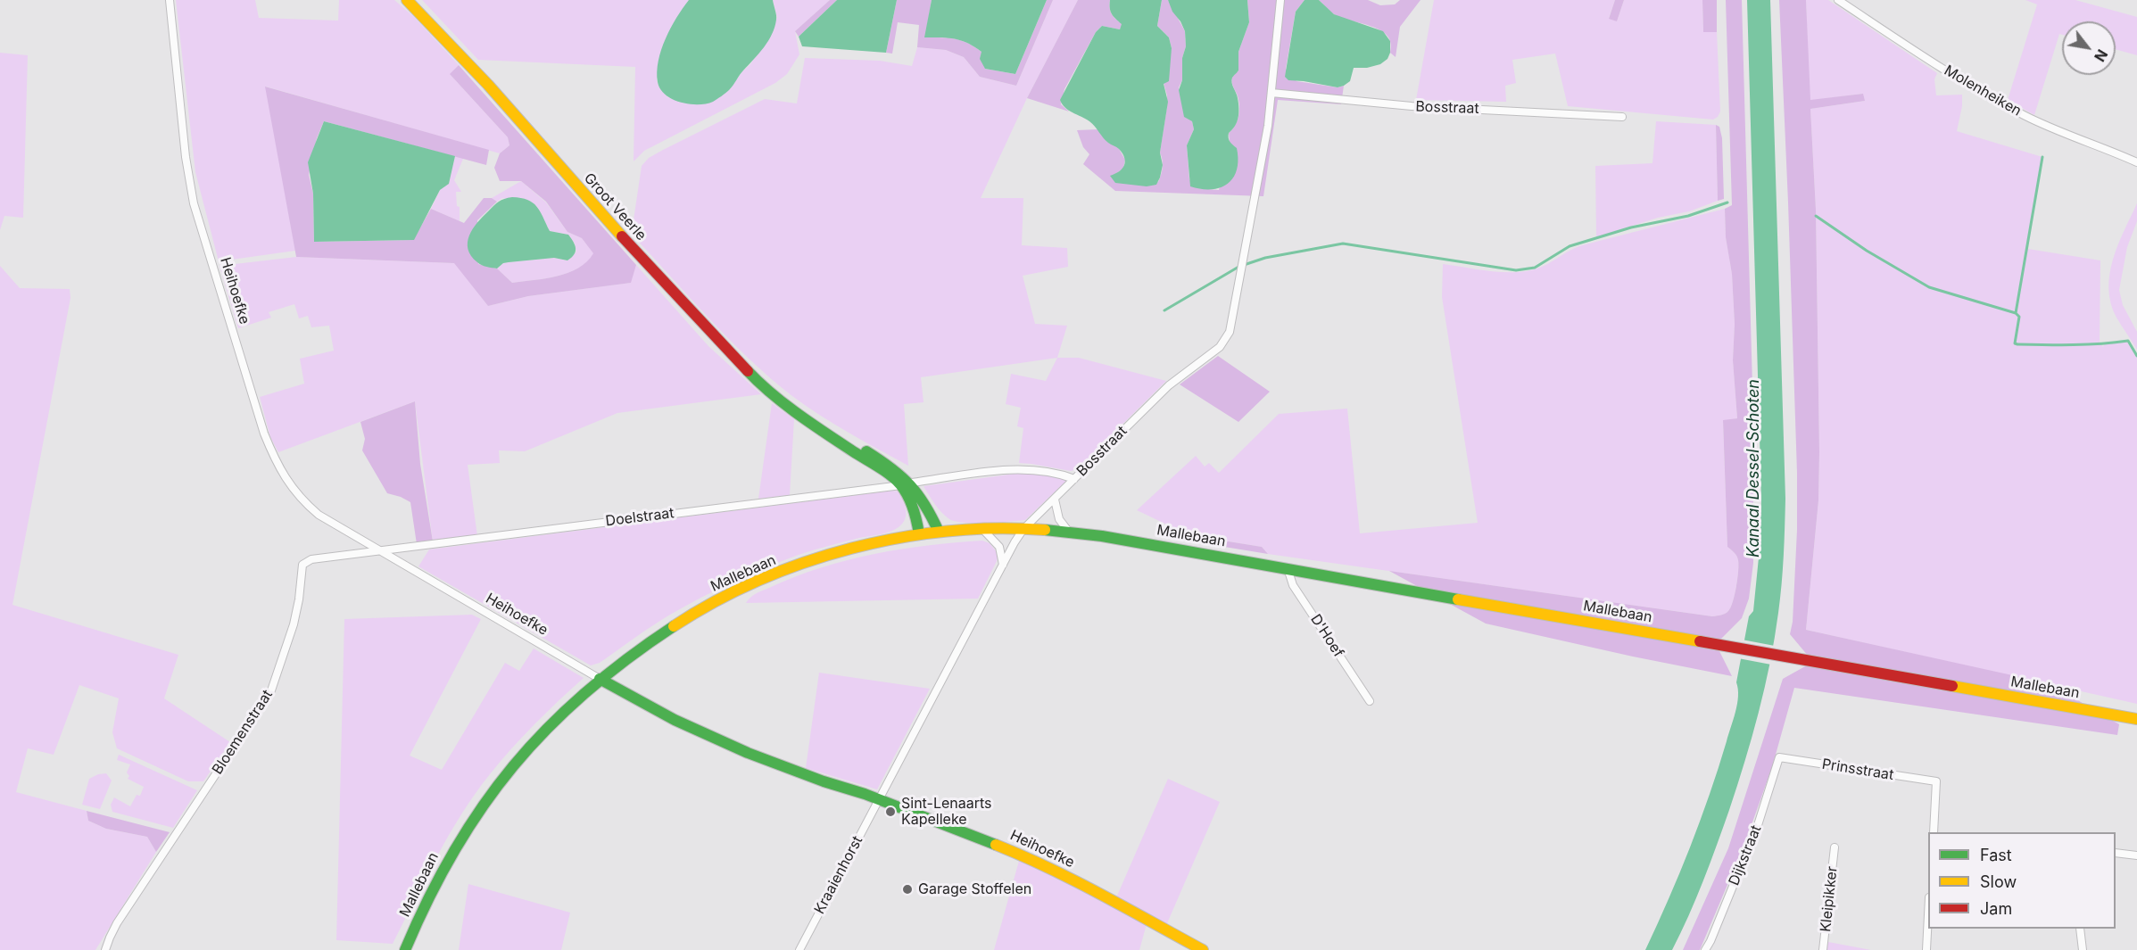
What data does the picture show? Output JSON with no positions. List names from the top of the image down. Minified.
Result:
{"streets":{"main road":["Groot Veerle","Heihoefke","Mallebaan"],"street":["Molenheiken","Bosstraat","Doelstraat","D'Hoef","Bloemenstraat","Prinsstraat","Dijkstraat","Kraaienhorst","Kleipikker"]},"crossings":[["Bosstraat","Heihoefke"],["Bosstraat","Doelstraat"],["Bosstraat","Mallebaan"],["Bosstraat","Kraaienhorst"],["Groot Veerle","Doelstraat"],["Groot Veerle","Mallebaan"],["Heihoefke","Doelstraat"],["Heihoefke","Mallebaan"],["Heihoefke","Bloemenstraat"],["Heihoefke","Kraaienhorst"],["Doelstraat","Bloemenstraat"],["Mallebaan","D'Hoef"],["Prinsstraat","Dijkstraat"]],"water":["Kanaal Dessel-Schoten"],"places":["Sint-Lenaarts Kapelleke","Garage Stoffelen"],"legend":["Fast","Slow","Jam"],"north":"bottom right"}
